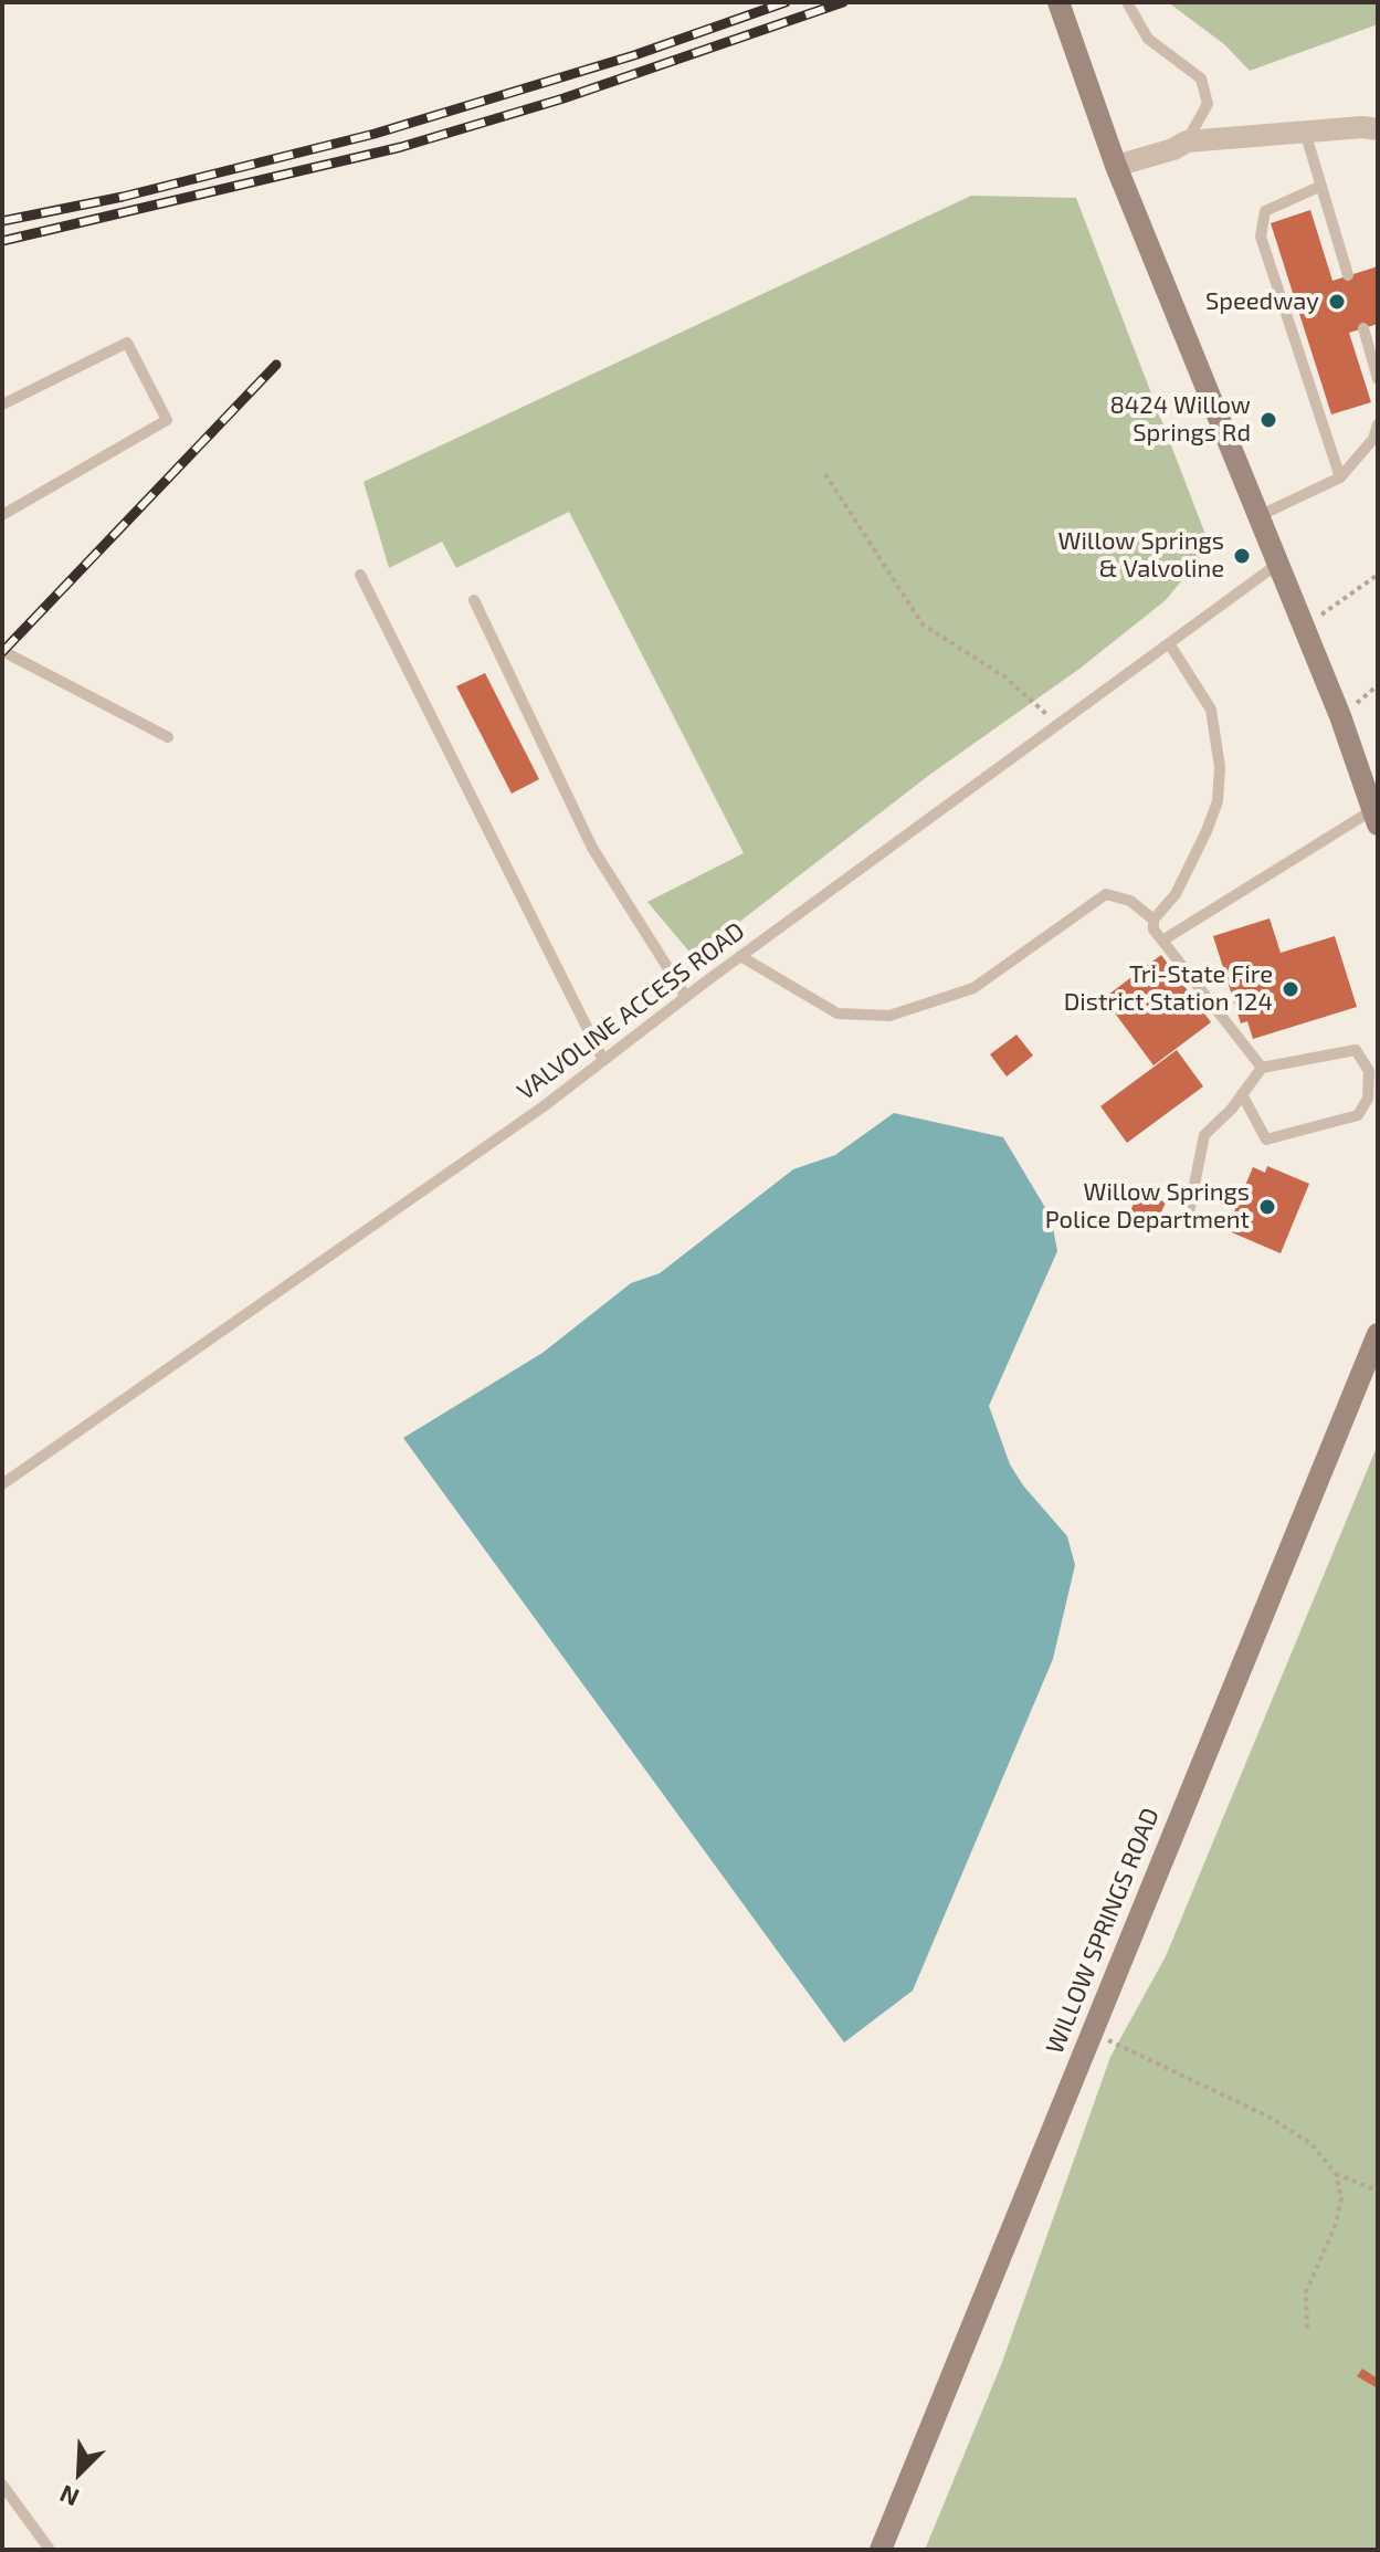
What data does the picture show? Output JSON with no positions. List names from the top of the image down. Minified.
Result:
{"streets":{"main road":["WILLOW SPRINGS ROAD"],"lane":["VALVOLINE ACCESS ROAD"]},"places":["Speedway","8424 Willow Springs Rd","Willow Springs & Valvoline","Tri-State Fire District Station 124","Willow Springs Police Department"],"north":"bottom left"}
